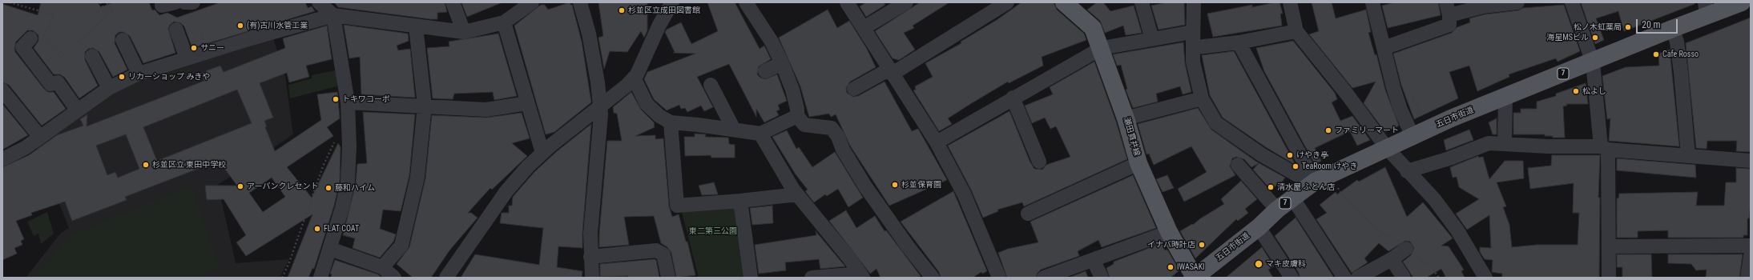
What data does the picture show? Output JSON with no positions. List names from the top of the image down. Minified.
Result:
{"streets":{"main road":["7","五日市街道","瀬田貫井線"]},"crossings":[["五日市街道","瀬田貫井線"]],"parks":["東二第三公園"],"places":["杉並区立成田図書館","(有)古川水管工業","松ノ木虹薬局","海星MSビル","サニー","Cafe Rosso","リカーショップ みきや","松よし","トキワコーポ","ファミリーマート","けやき亭","杉並区立 東田中学校","TeaRoom けやき","杉並保育園","アーバンクレセント","清水屋 ふとん店","藤和ハイム","FLAT COAT","イナバ時計店","マキ皮膚科","IWASAKI"],"scale_bar":"20 m"}
